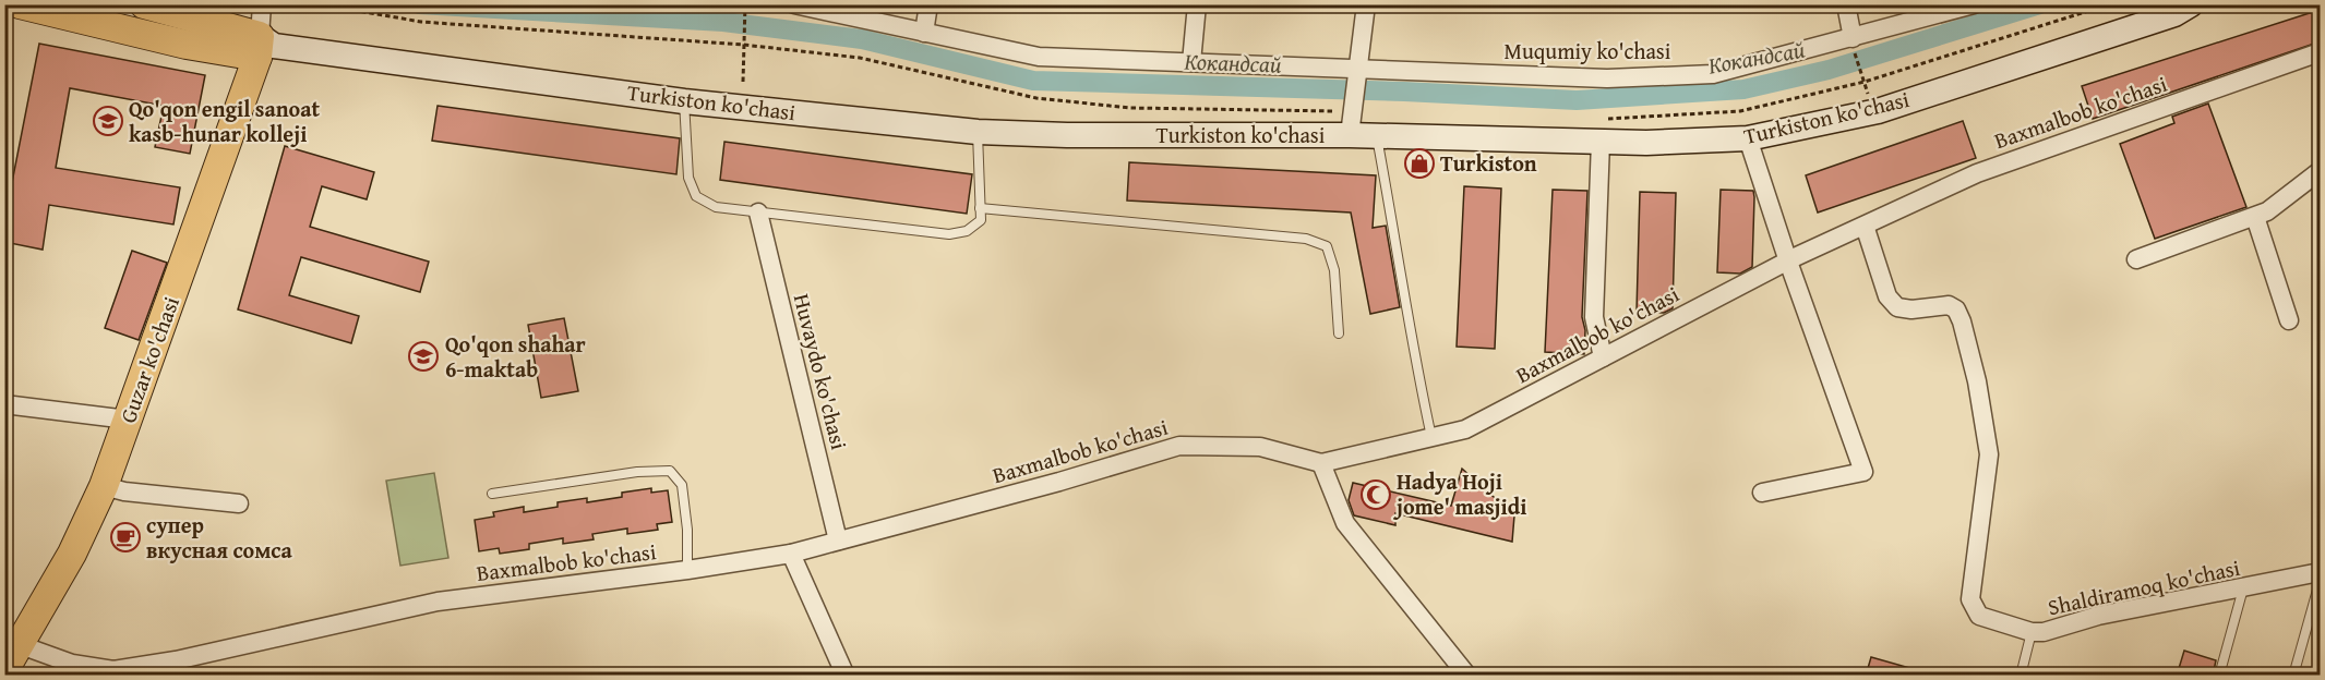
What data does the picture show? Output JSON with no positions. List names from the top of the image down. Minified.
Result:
{"streets":{"main road":["Turkiston ko'chasi","Guzar ko'chasi"],"street":["Muqumiy ko'chasi","Baxmalbob ko'chasi","Huvaydo ko'chasi","Shaldiramoq ko'chasi"]},"crossings":[["Turkiston ko'chasi","Guzar ko'chasi"],["Baxmalbob ko'chasi","Guzar ko'chasi"],["Baxmalbob ko'chasi","Huvaydo ko'chasi"],["Baxmalbob ko'chasi","Shaldiramoq ko'chasi"]],"water":["Кокандсай"],"places":{"school or university":["Qo'qon engil sanoat kasb-hunar kolleji","Qo'qon shahar 6-maktab"],"shop":["Turkiston"],"mosque":["Hadya Hoji jome' masjidi"],"cafe":["супер вкусная сомса"]}}
